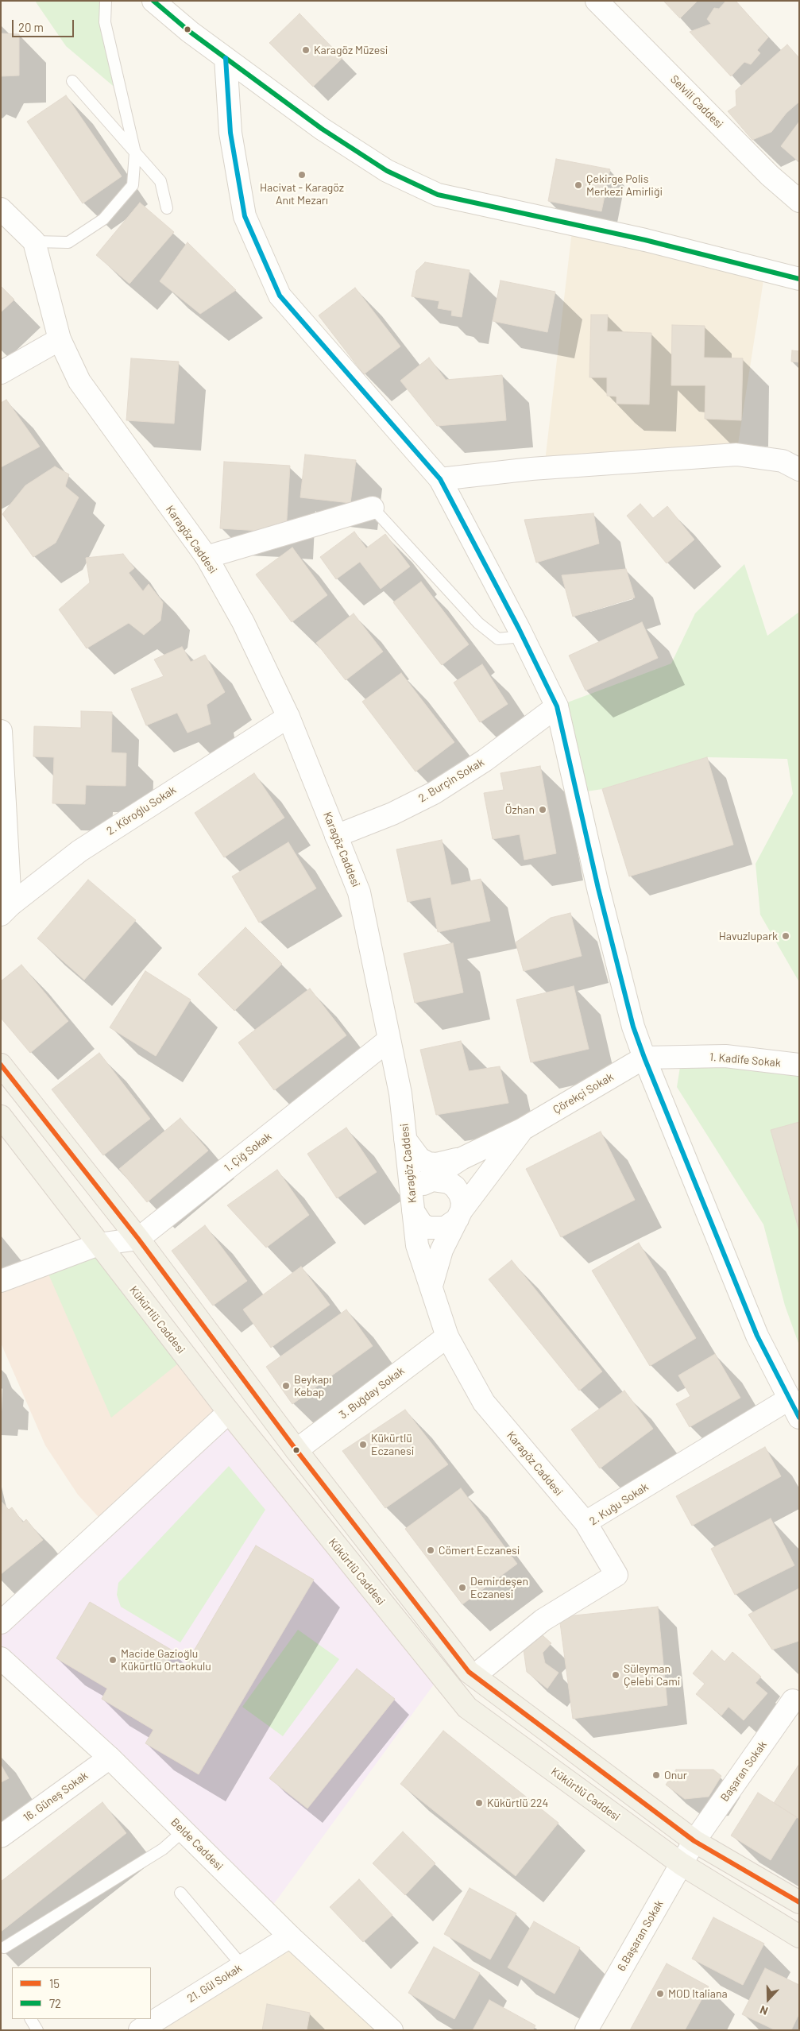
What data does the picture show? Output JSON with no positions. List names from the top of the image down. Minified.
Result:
{"streets":{"main road":["Kükürtlü Caddesi"],"street":["Selvili Caddesi","Karagöz Caddesi","2. Burçin Sokak","2. Köroğlu Sokak","1. Kadife Sokak","Çörekçi Sokak","1. Çiğ Sokak","3. Buğday Sokak","2. Kuğu Sokak","Başaran Sokak","16. Güneş Sokak","Belde Caddesi","6.Başaran Sokak","21. Gül Sokak"]},"crossings":[["Karagöz Caddesi","2. Burçin Sokak"],["Karagöz Caddesi","2. Köroğlu Sokak"],["Karagöz Caddesi","1. Çiğ Sokak"],["Karagöz Caddesi","3. Buğday Sokak"],["Karagöz Caddesi","2. Kuğu Sokak"],["1. Kadife Sokak","Çörekçi Sokak"],["Kükürtlü Caddesi","6.Başaran Sokak"],["Başaran Sokak","6.Başaran Sokak"],["16. Güneş Sokak","Belde Caddesi"],["Belde Caddesi","21. Gül Sokak"]],"places":["Karagöz Müzesi","Hacivat - Karagöz Anıt Mezarı","Çekirge Polis Merkezi Amirliği","Özhan","Havuzlupark","Beykapı Kebap","Kükürtlü Eczanesi","Cömert Eczanesi","Demirdeşen Eczanesi","Macide Gazioğlu Kükürtlü Ortaokulu","Süleyman Çelebi Cami","Onur","Kükürtlü 224","MOD Italiana"],"lines":["transit line 72","transit line 15"],"legend":["15","72"],"scale_bar":"20 m","north":"bottom"}
